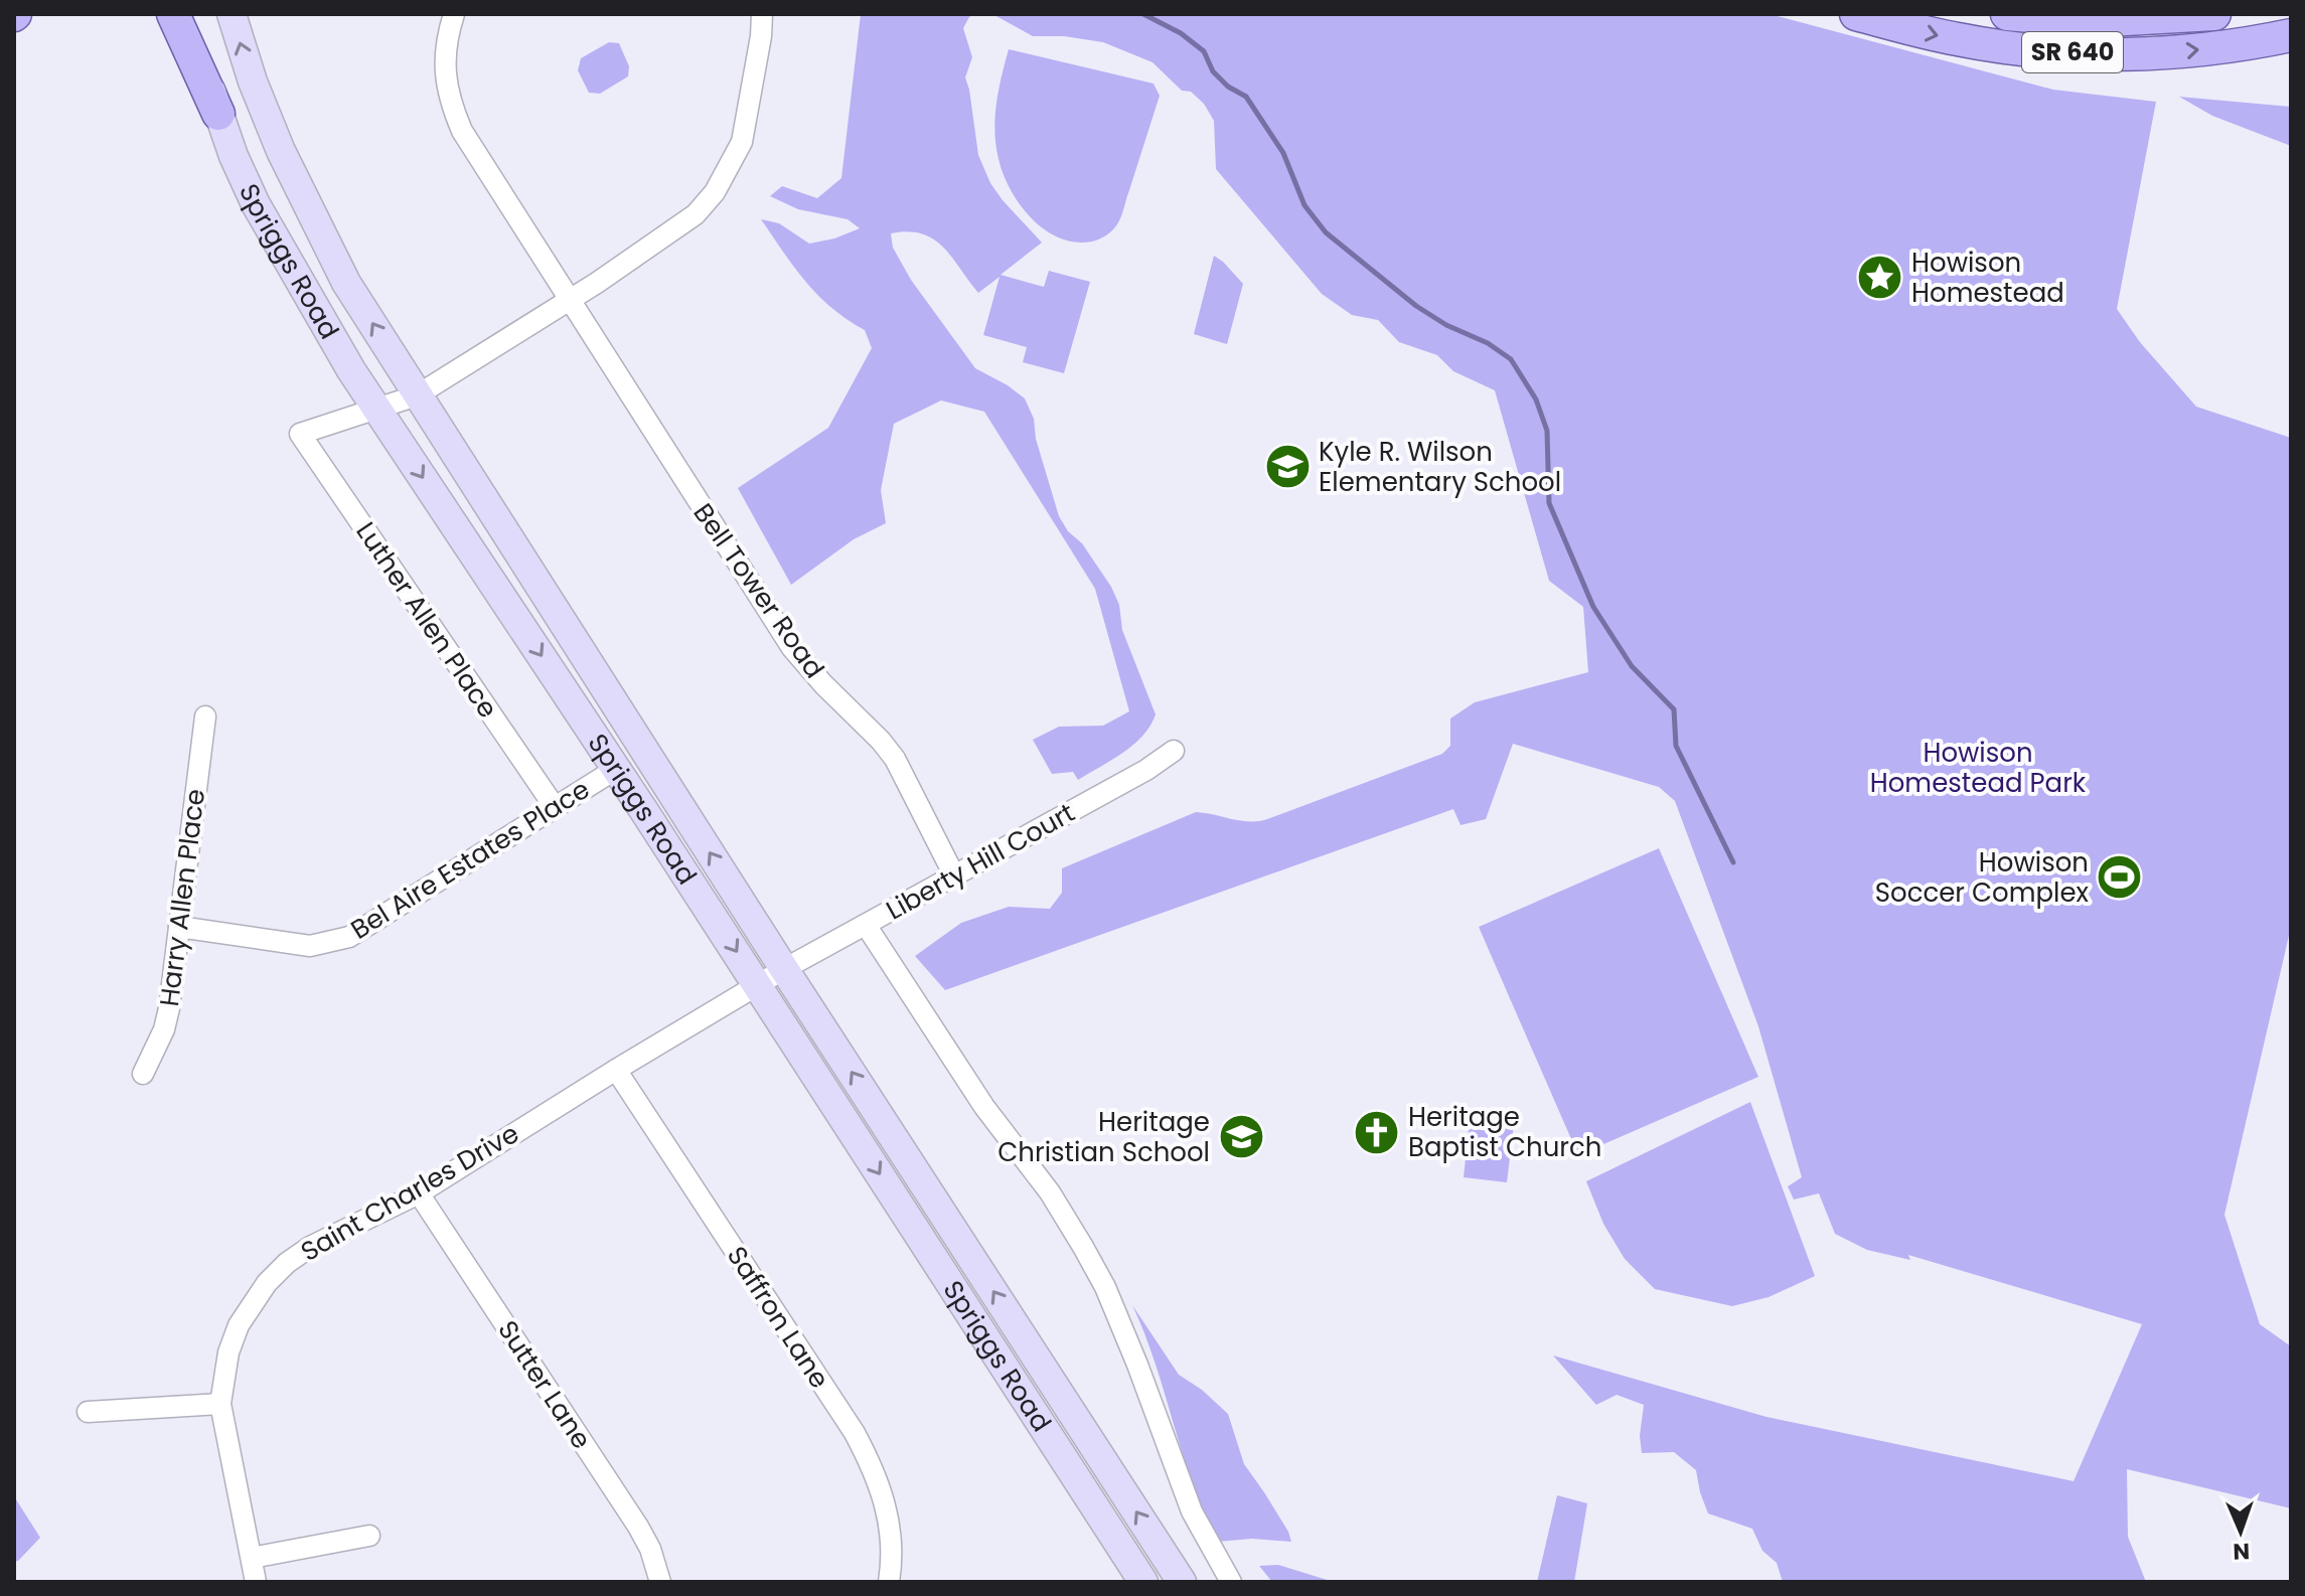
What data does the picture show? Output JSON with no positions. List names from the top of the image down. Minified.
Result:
{"streets":{"main road":["SR 640","Spriggs Road"],"street":["Bell Tower Road","Luther Allen Place","Bel Aire Estates Place","Liberty Hill Court","Harry Allen Place","Saint Charles Drive","Saffron Lane","Sutter Lane"]},"crossings":[["Spriggs Road","Luther Allen Place"],["Spriggs Road","Bel Aire Estates Place"],["Spriggs Road","Liberty Hill Court"],["Spriggs Road","Saint Charles Drive"],["Bell Tower Road","Liberty Hill Court"],["Luther Allen Place","Bel Aire Estates Place"],["Bel Aire Estates Place","Harry Allen Place"],["Liberty Hill Court","Saint Charles Drive"],["Saint Charles Drive","Saffron Lane"],["Saint Charles Drive","Sutter Lane"]],"parks":["Howison Homestead Park"],"places":{"place":["Howison Homestead"],"school or university":["Kyle R. Wilson Elementary School","Heritage Christian School"],"sports":["Howison Soccer Complex"],"church":["Heritage Baptist Church"]},"north":"bottom"}
